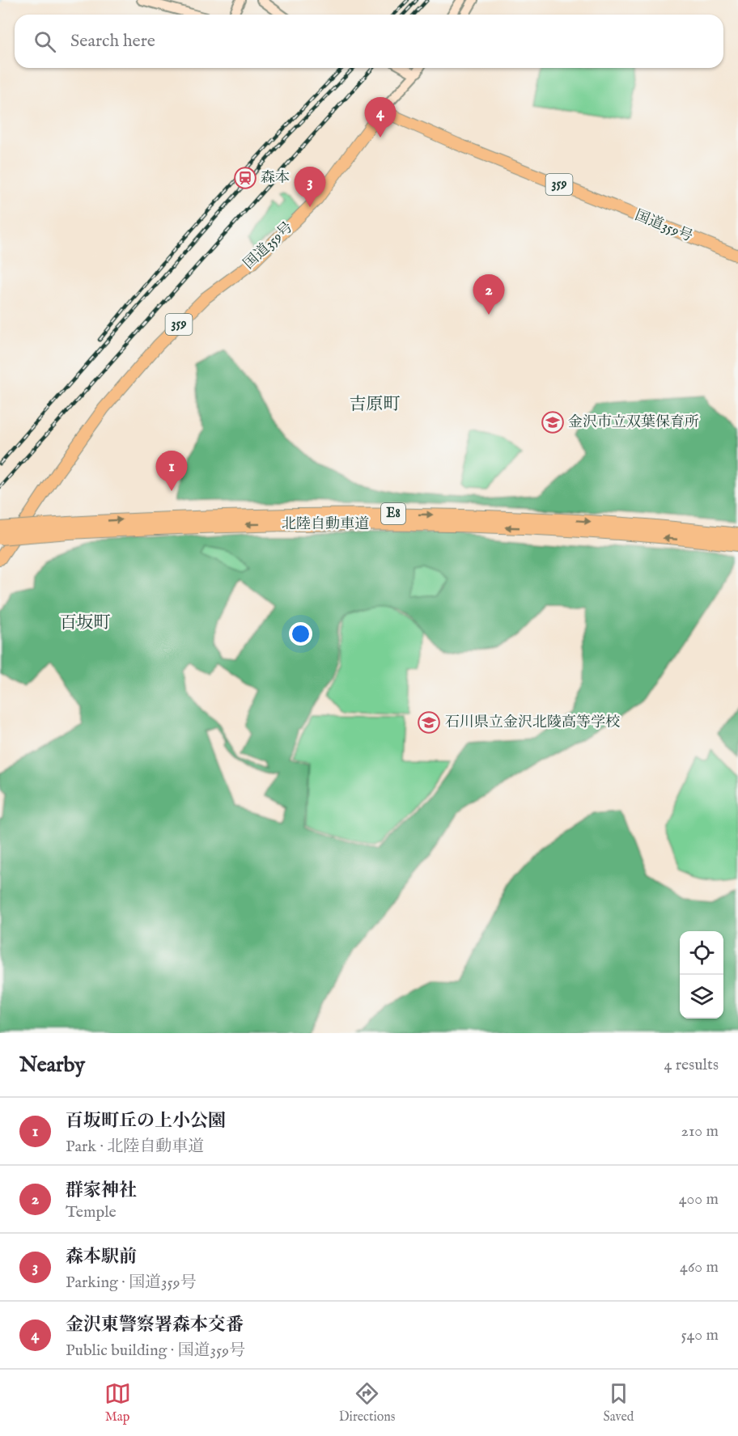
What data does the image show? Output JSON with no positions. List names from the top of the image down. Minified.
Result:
{"streets":{"highway":["359","国道359号","E8","北陸自動車道"]},"districts":["吉原町","百坂町"],"places":{"station":["森本"],"school or university":["金沢市立双葉保育所","石川県立金沢北陵高等学校"]},"page":{"search":"Search here","pins":["4","3","2","1"],"heading":["Nearby","4 results"],"list":[{"mark":"1","name":"百坂町丘の上小公園","note":"Park · 北陸自動車道","value":"210 m"},{"mark":"2","name":"群家神社","note":"Temple","value":"400 m"},{"mark":"3","name":"森本駅前","note":"Parking · 国道359号","value":"460 m"},{"mark":"4","name":"金沢東警察署森本交番","note":"Public building · 国道359号","value":"540 m"}],"nav":["Map","Directions","Saved"]}}
